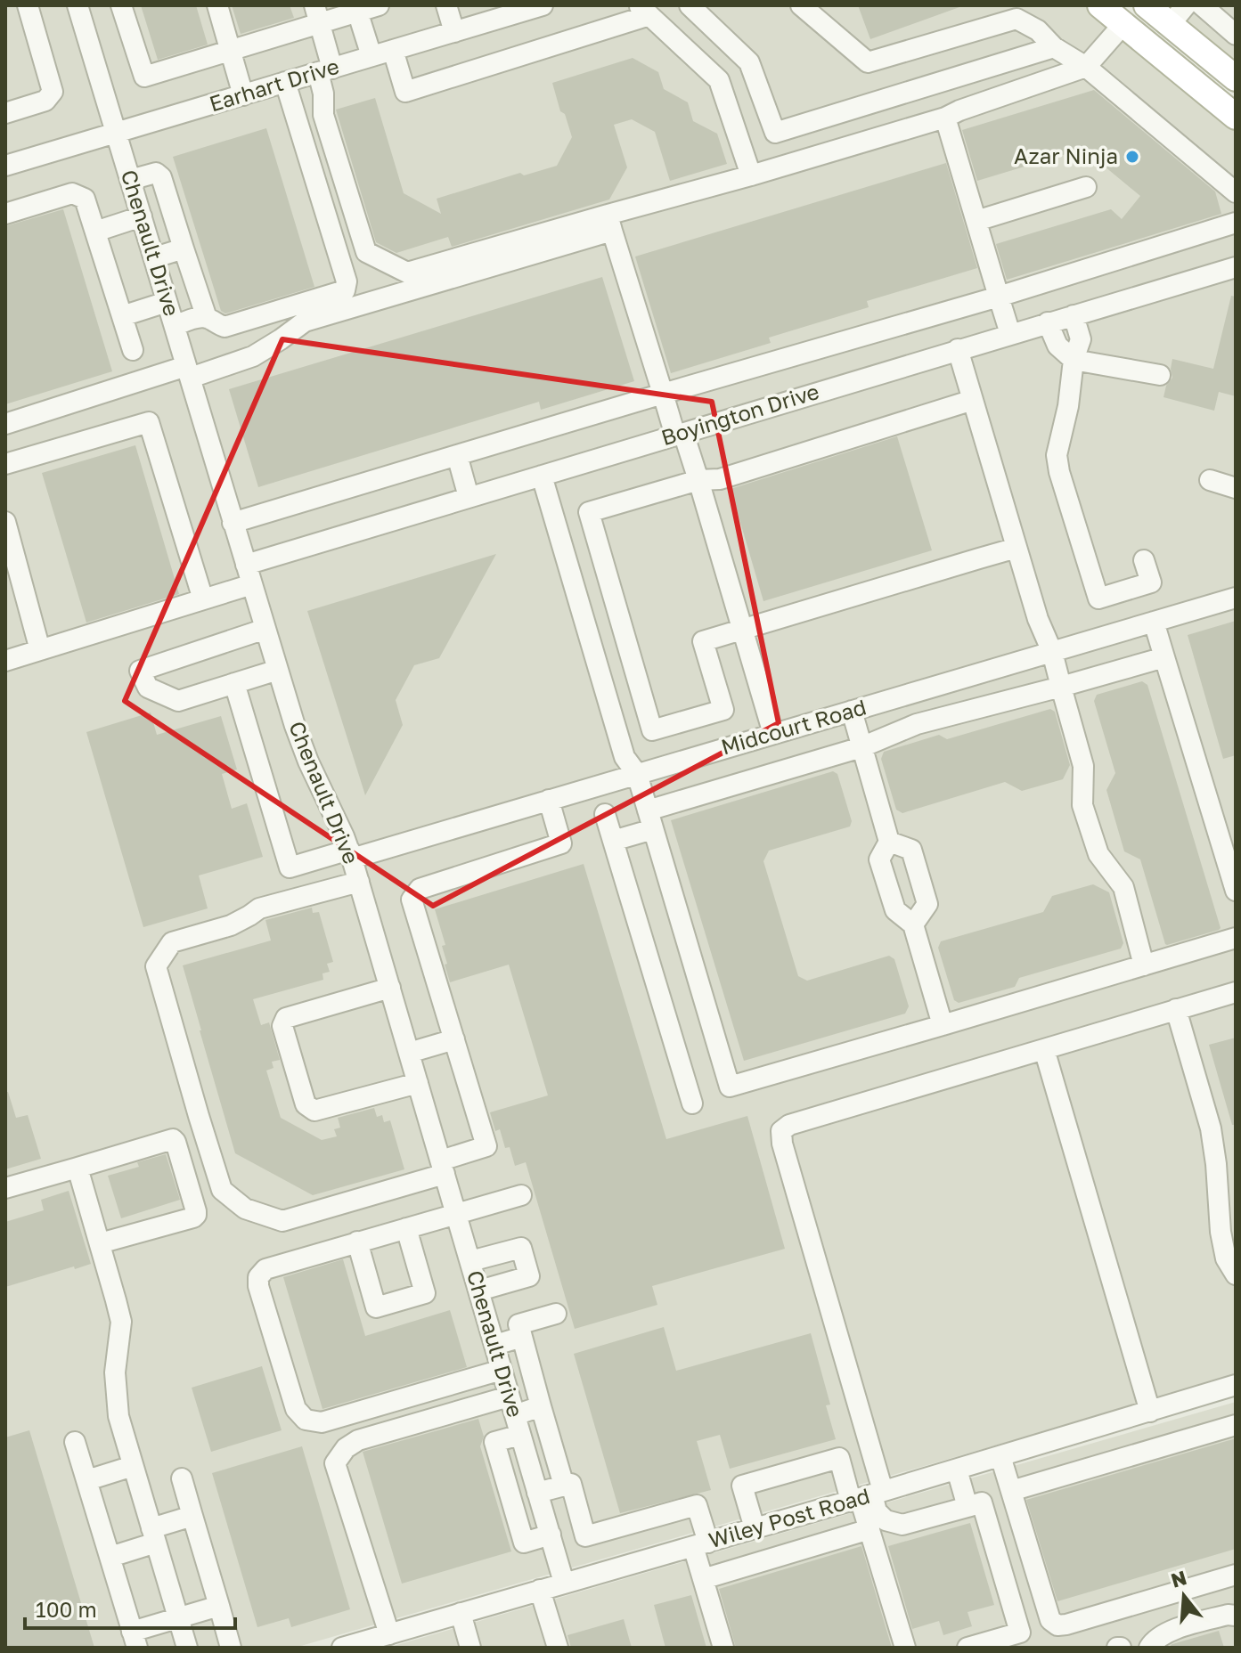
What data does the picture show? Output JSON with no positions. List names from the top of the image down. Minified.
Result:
{"streets":{"street":["Earhart Drive","Chenault Drive","Boyington Drive","Midcourt Road","Wiley Post Road"]},"crossings":[["Earhart Drive","Chenault Drive"],["Chenault Drive","Boyington Drive"],["Chenault Drive","Midcourt Road"],["Chenault Drive","Wiley Post Road"]],"places":["Azar Ninja"],"scale_bar":"100 m","north":"top"}
